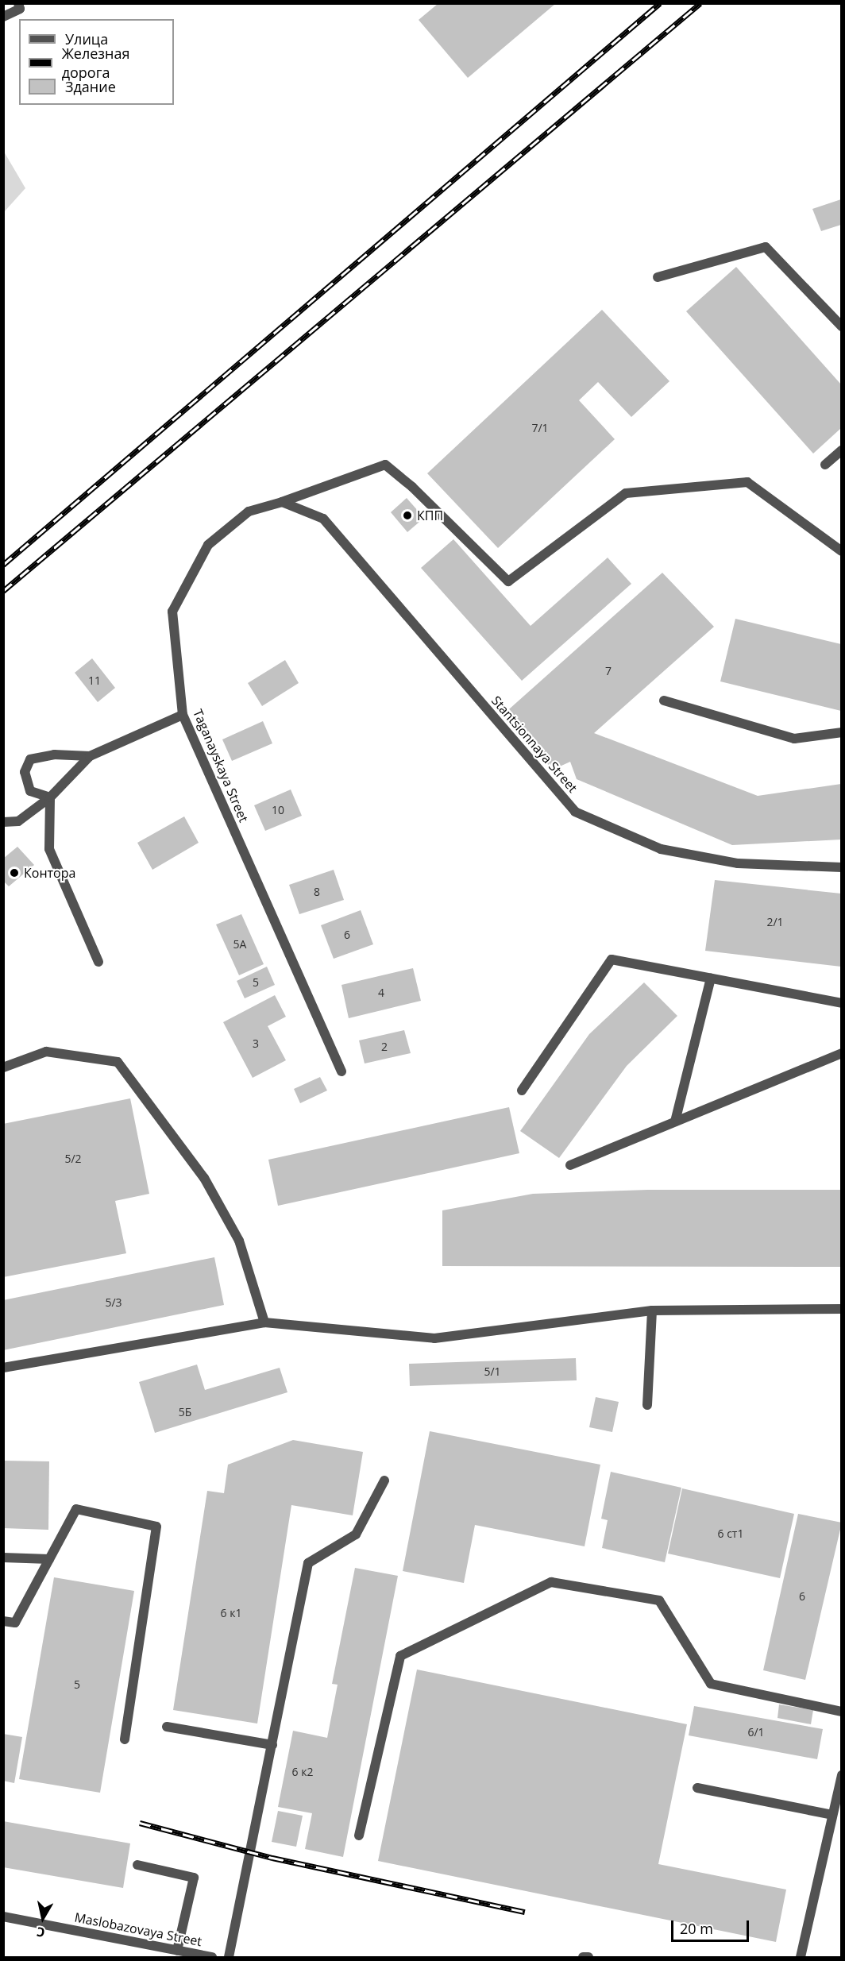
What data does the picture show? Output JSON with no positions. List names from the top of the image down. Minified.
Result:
{"streets":{"street":["Stantsionnaya Street","Taganayskaya Street","Maslobazovaya Street"]},"crossings":[["Stantsionnaya Street","Taganayskaya Street"]],"places":["КПП","Контора"],"house_numbers":["7/1","7","11","10","8","2/1","6","5А","5","4","3","2","5/2","5/3","5/1","5Б","6 ст1","6","6 к1","5","6/1","6 к2"],"legend":["Улица","Железная дорога","Здание"],"scale_bar":"20 m","north":"bottom"}
